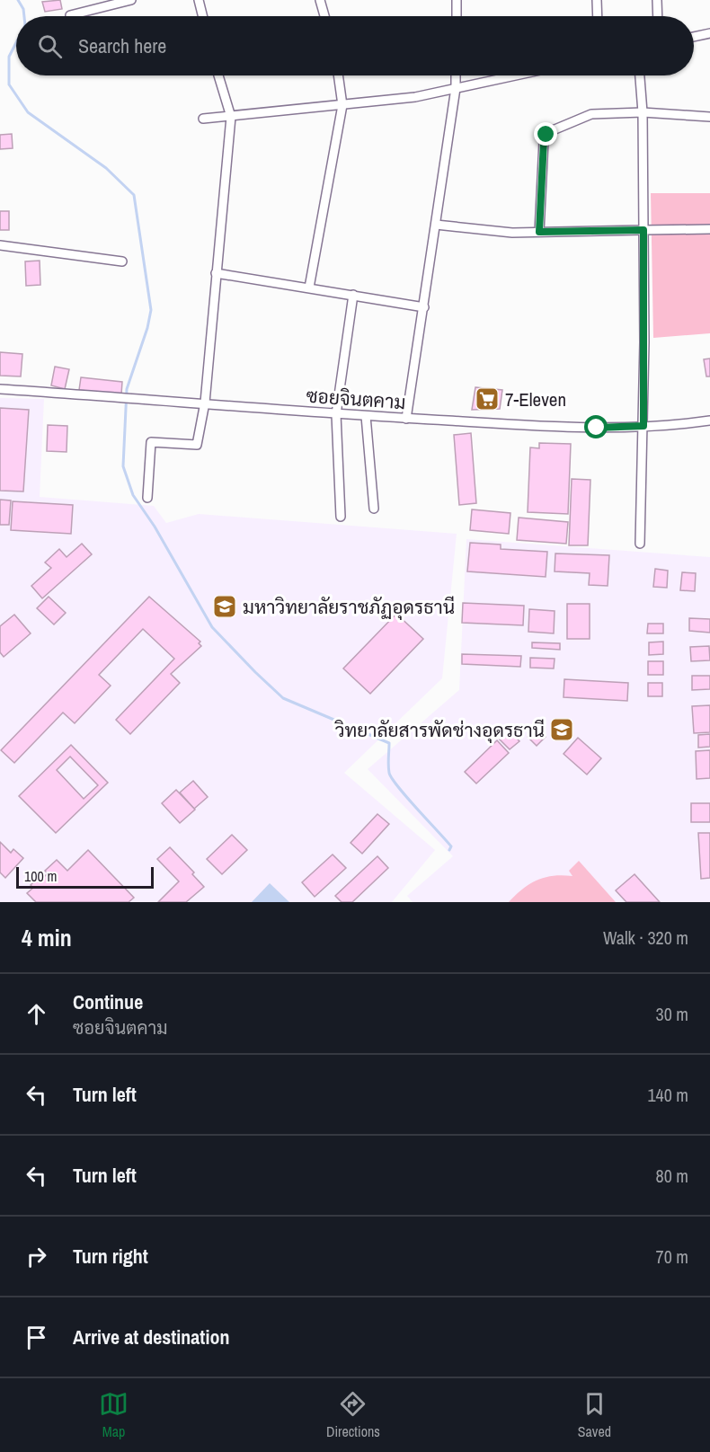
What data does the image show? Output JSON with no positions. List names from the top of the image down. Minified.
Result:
{"streets":{"street":["ซอยจินตคาม"]},"places":{"supermarket":["7-Eleven"],"school or university":["มหาวิทยาลัยราชภัฏอุดรธานี","วิทยาลัยสารพัดช่างอุดรธานี"]},"scale_bar":"100 m","page":{"search":"Search here","scale":"100 m","heading":["4 min","Walk · 320 m"],"list":[["Continue","ซอยจินตคาม","30 m"],["Turn left","140 m"],["Turn left","80 m"],["Turn right","70 m"],"Arrive at destination"],"nav":["Map","Directions","Saved"]}}
